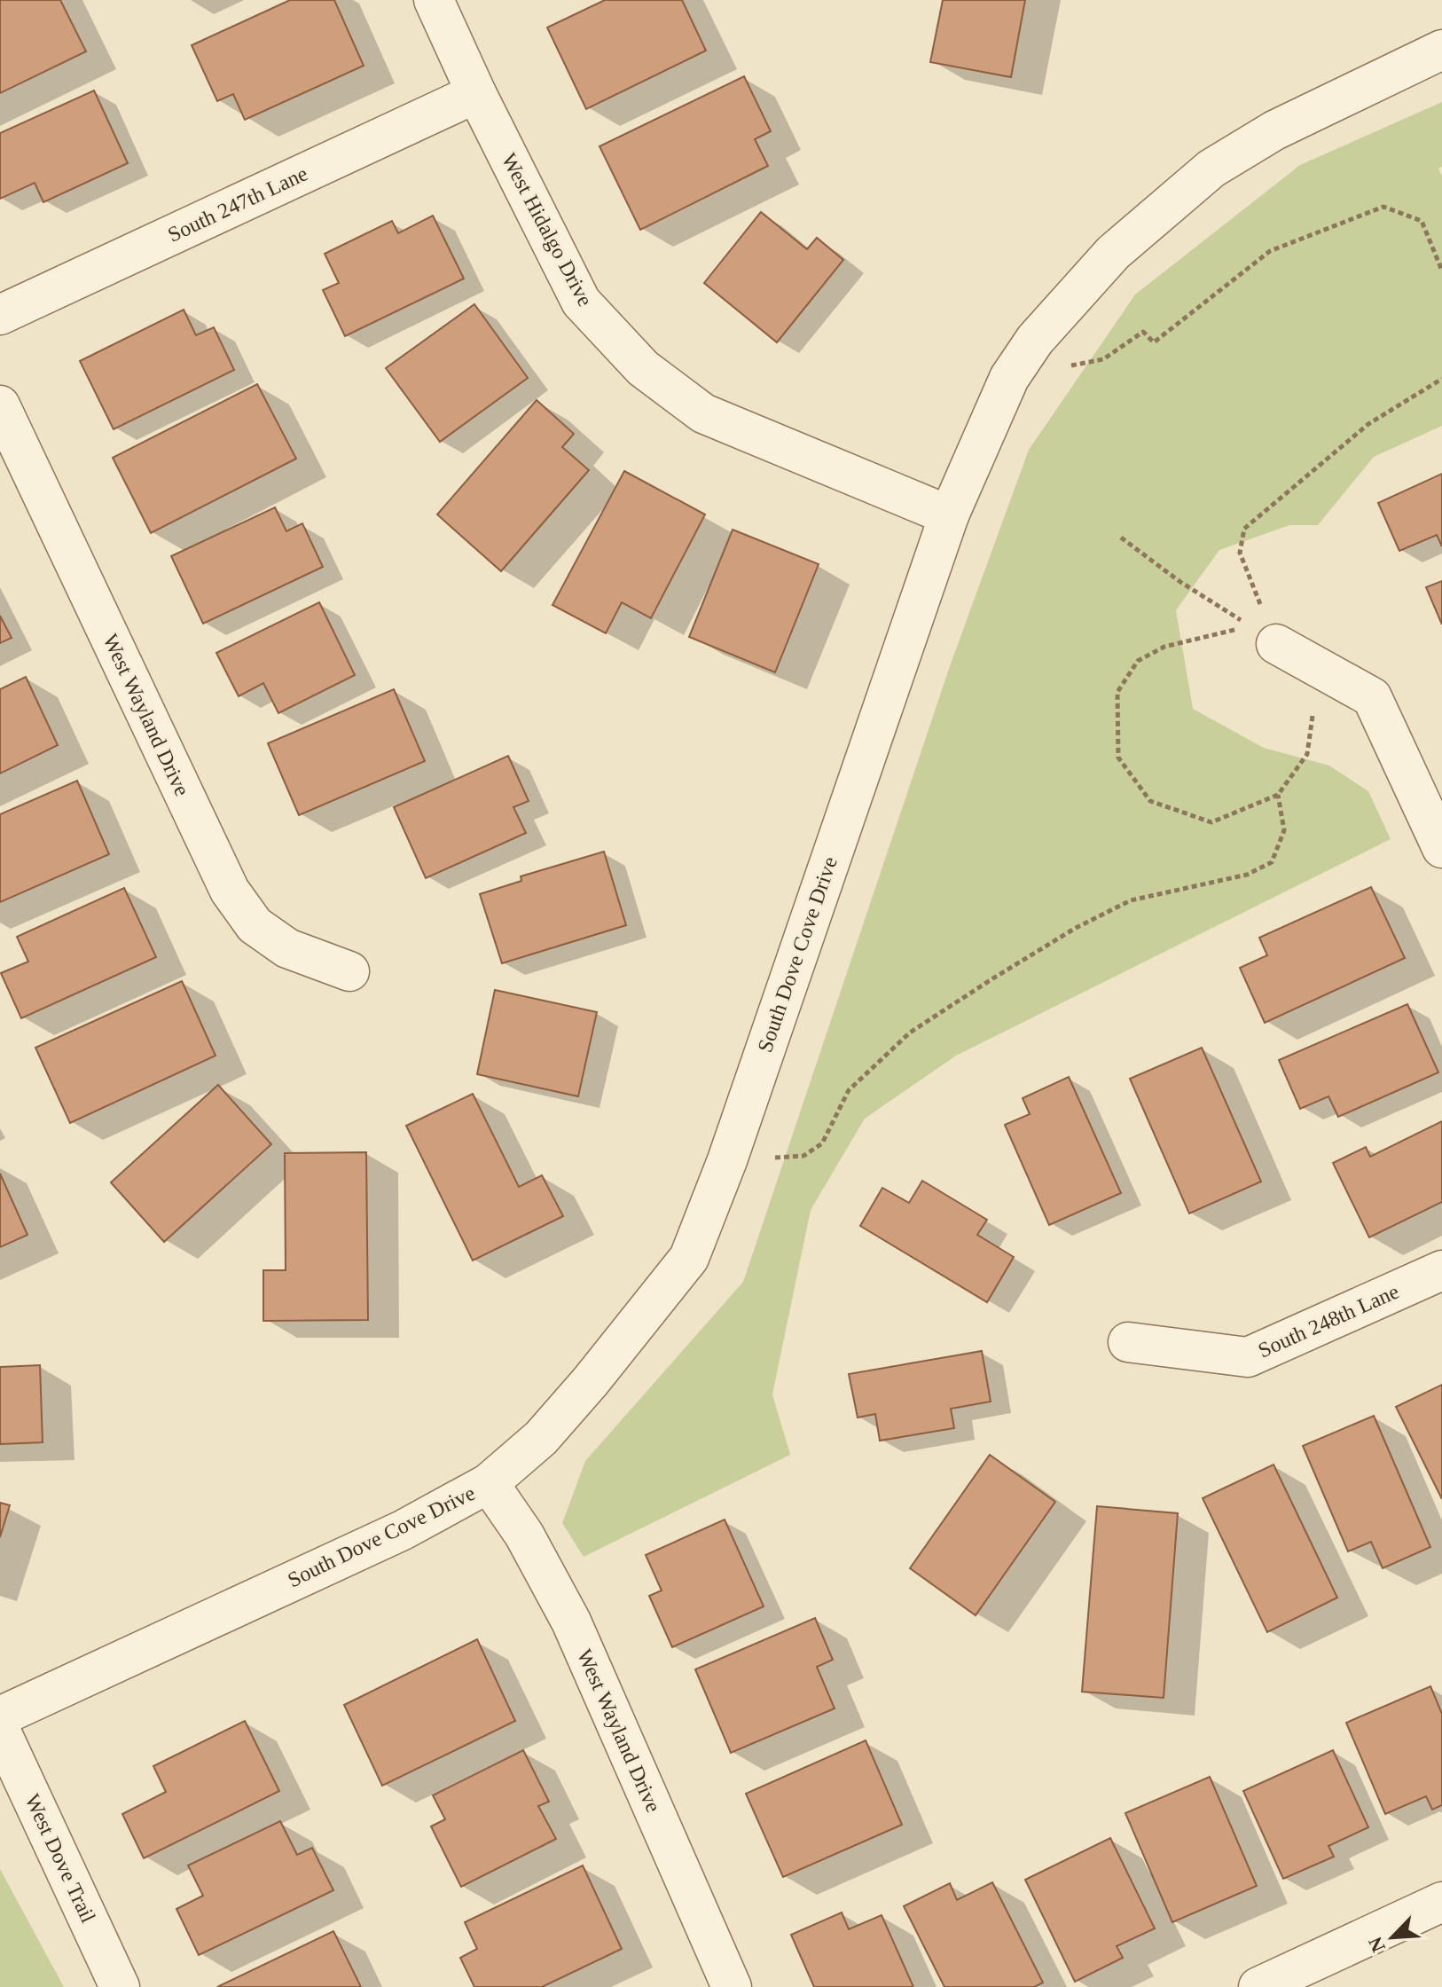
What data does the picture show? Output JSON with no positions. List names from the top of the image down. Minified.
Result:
{"streets":{"street":["South 247th Lane","West Hidalgo Drive","West Wayland Drive","South Dove Cove Drive","South 248th Lane","West Dove Trail"]},"crossings":[["South 247th Lane","West Hidalgo Drive"],["West Hidalgo Drive","South Dove Cove Drive"],["West Wayland Drive","South Dove Cove Drive"]],"north":"bottom left"}
